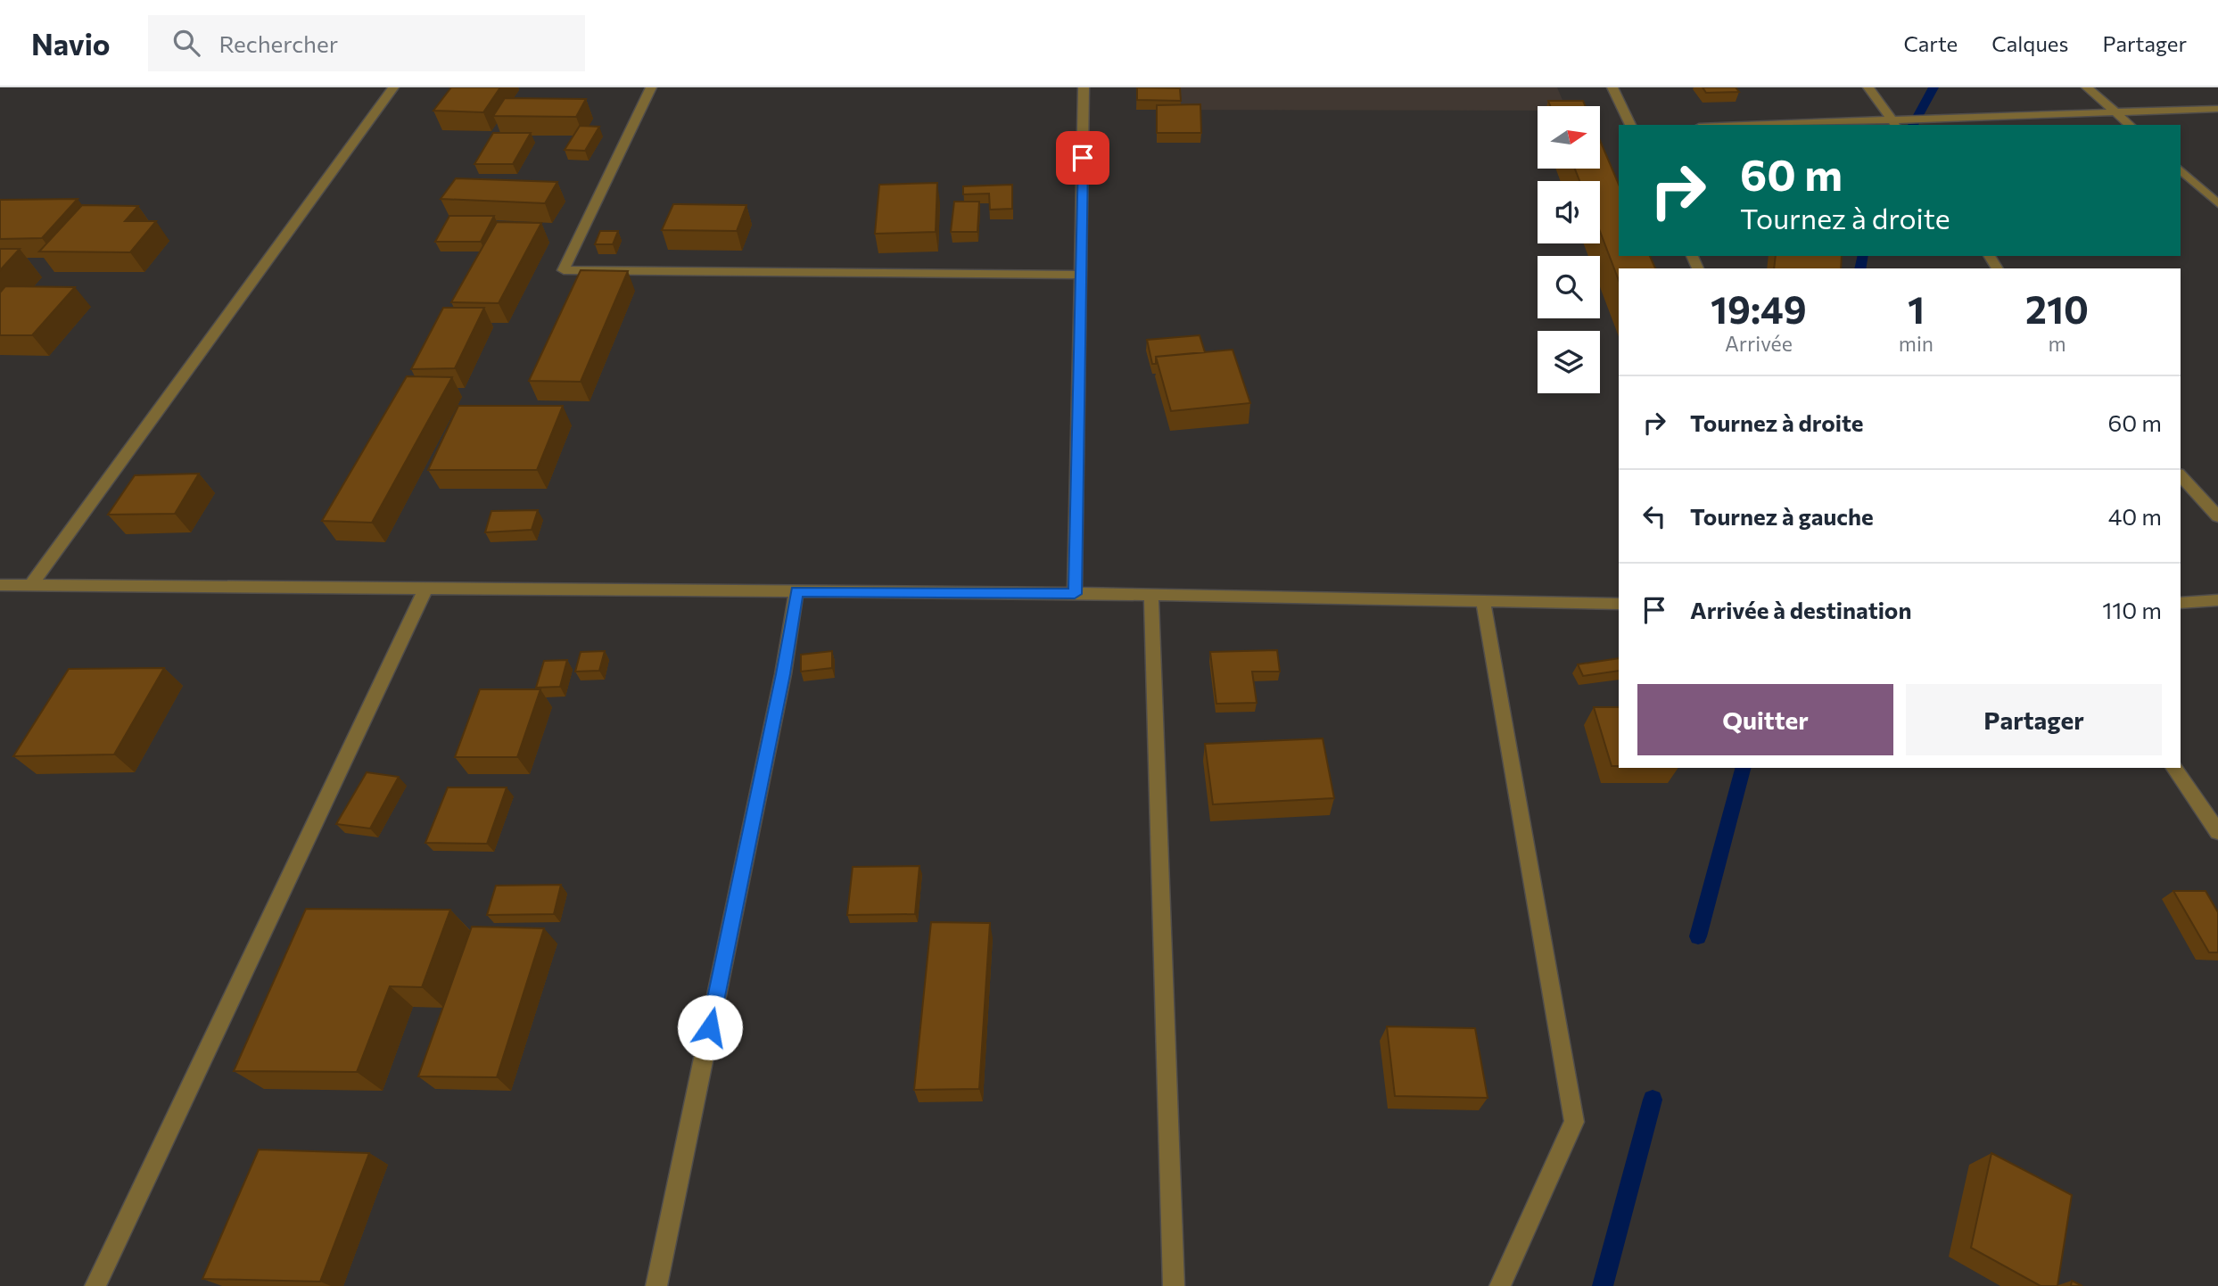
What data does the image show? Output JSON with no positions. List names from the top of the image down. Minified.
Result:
{"north":"right","page":{"header":"Navio","search":"Rechercher","nav":["Carte","Calques","Partager"],"turn":["60 m","Tournez à droite"],"eta":["19:49","Arrivée","1","min","210","m"],"list":[{"name":"Tournez à droite","value":"60 m"},{"name":"Tournez à gauche","value":"40 m"},{"name":"Arrivée à destination","value":"110 m"}],"buttons":["Quitter","Partager"]}}
